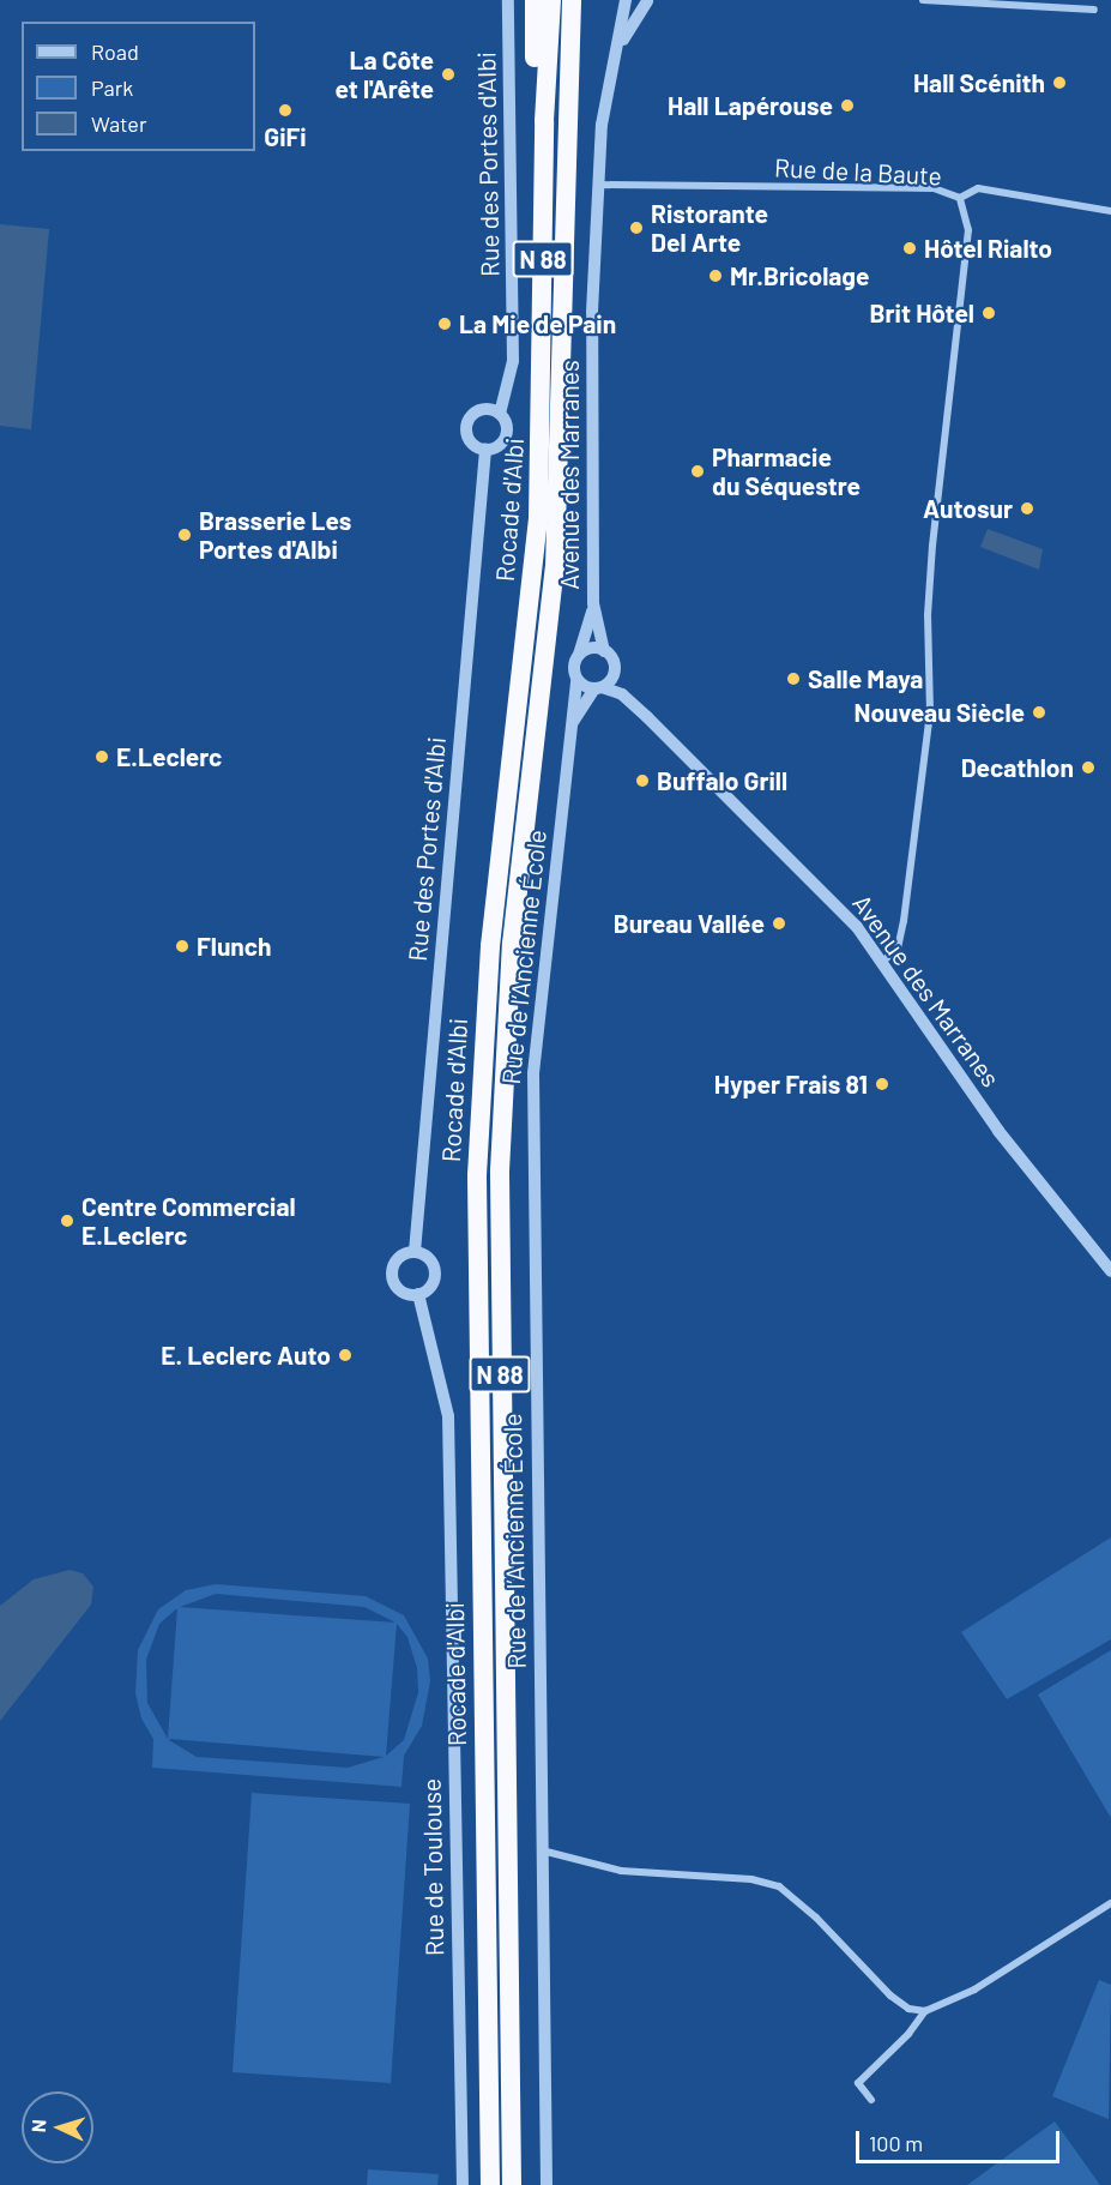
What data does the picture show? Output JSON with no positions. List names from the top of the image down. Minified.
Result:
{"streets":{"highway":["N 88","Rocade d'Albi"],"street":["Rue des Portes d'Albi","Rue de la Baute","Avenue des Marranes","Rue de l’Ancienne École","Rue de Toulouse"]},"crossings":[["Rue des Portes d'Albi","Rue de Toulouse"],["Rue de la Baute","Avenue des Marranes"],["Avenue des Marranes","Rue de l’Ancienne École"]],"places":["La Côte et l'Arête","Hall Scénith","Hall Lapérouse","GiFi","Ristorante Del Arte","Hôtel Rialto","Mr.Bricolage","Brit Hôtel","La Mie de Pain","Pharmacie du Séquestre","Autosur","Brasserie Les Portes d'Albi","Salle Maya","Nouveau Siècle","E.Leclerc","Decathlon","Buffalo Grill","Bureau Vallée","Flunch","Hyper Frais 81","Centre Commercial E.Leclerc","E. Leclerc Auto"],"legend":["Road","Park","Water"],"scale_bar":"100 m","north":"left"}
